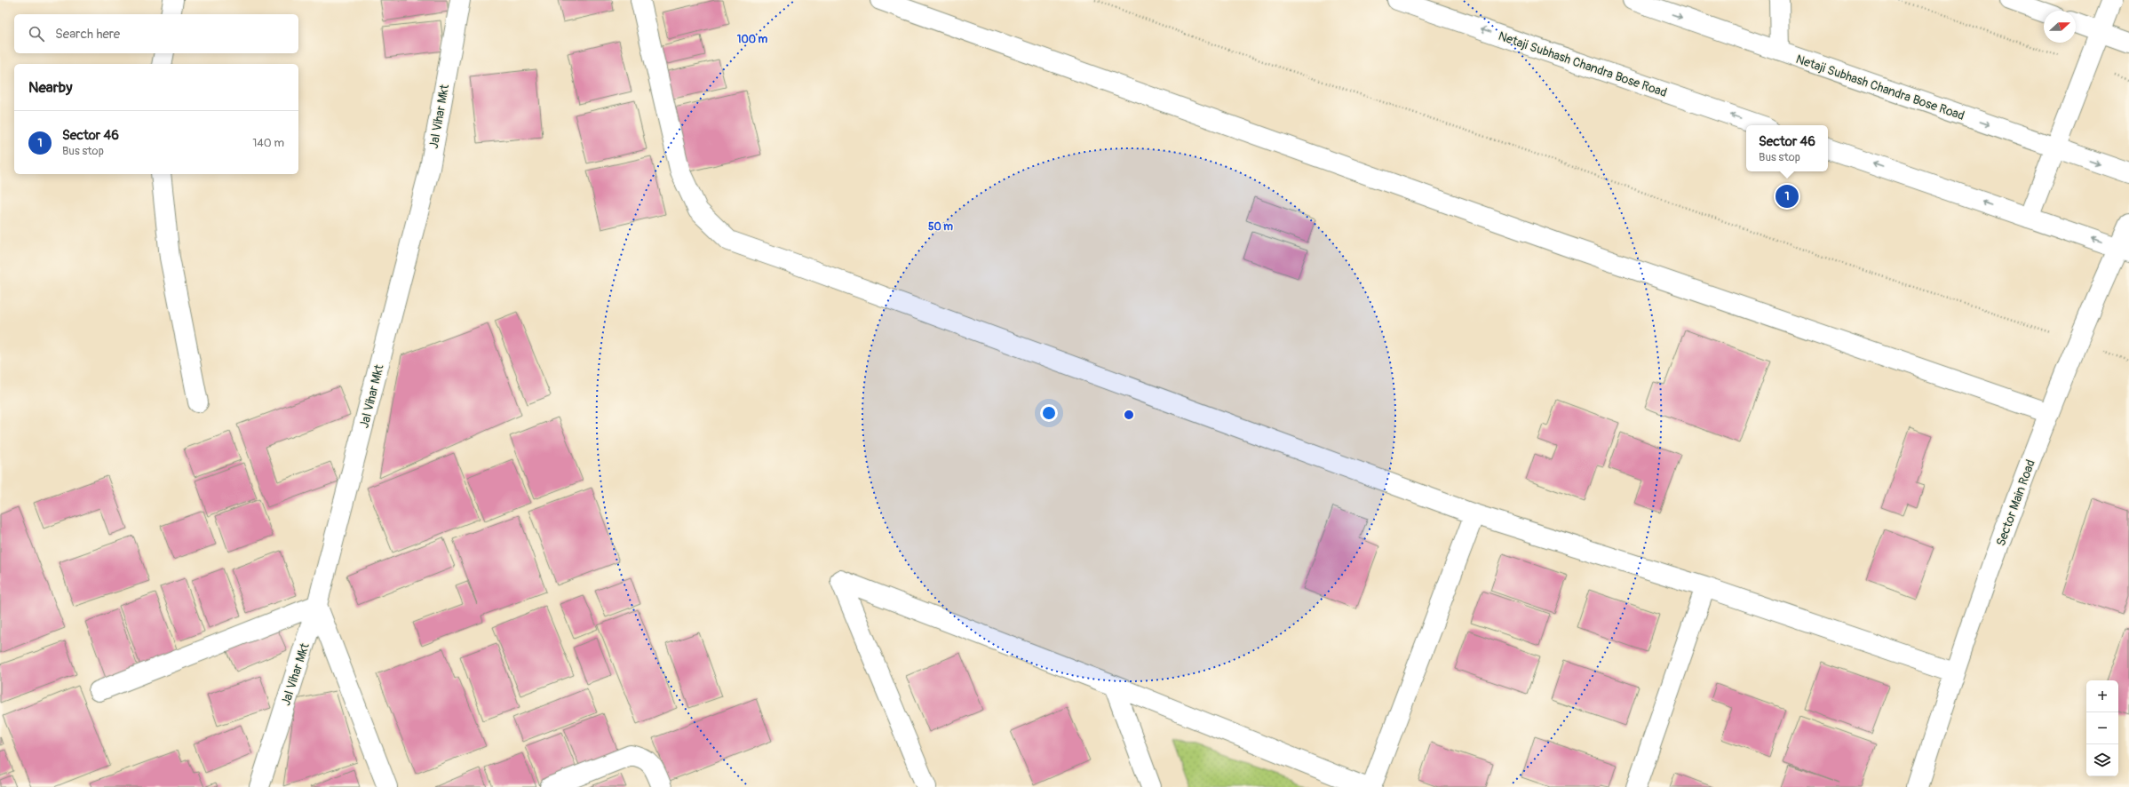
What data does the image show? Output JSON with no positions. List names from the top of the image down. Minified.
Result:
{"streets":{"street":["Netaji Subhash Chandra Bose Road","Jal Vihar Mkt","Sector Main Road"]},"north":"right","page":{"search":"Search here","heading":"Nearby","list":[{"mark":"1","name":"Sector 46","note":"Bus stop","value":"140 m"}],"popup":["Sector 46","Bus stop"],"pins":"1","map_buttons":["+","−"]},"rings":["100 m","50 m"]}
